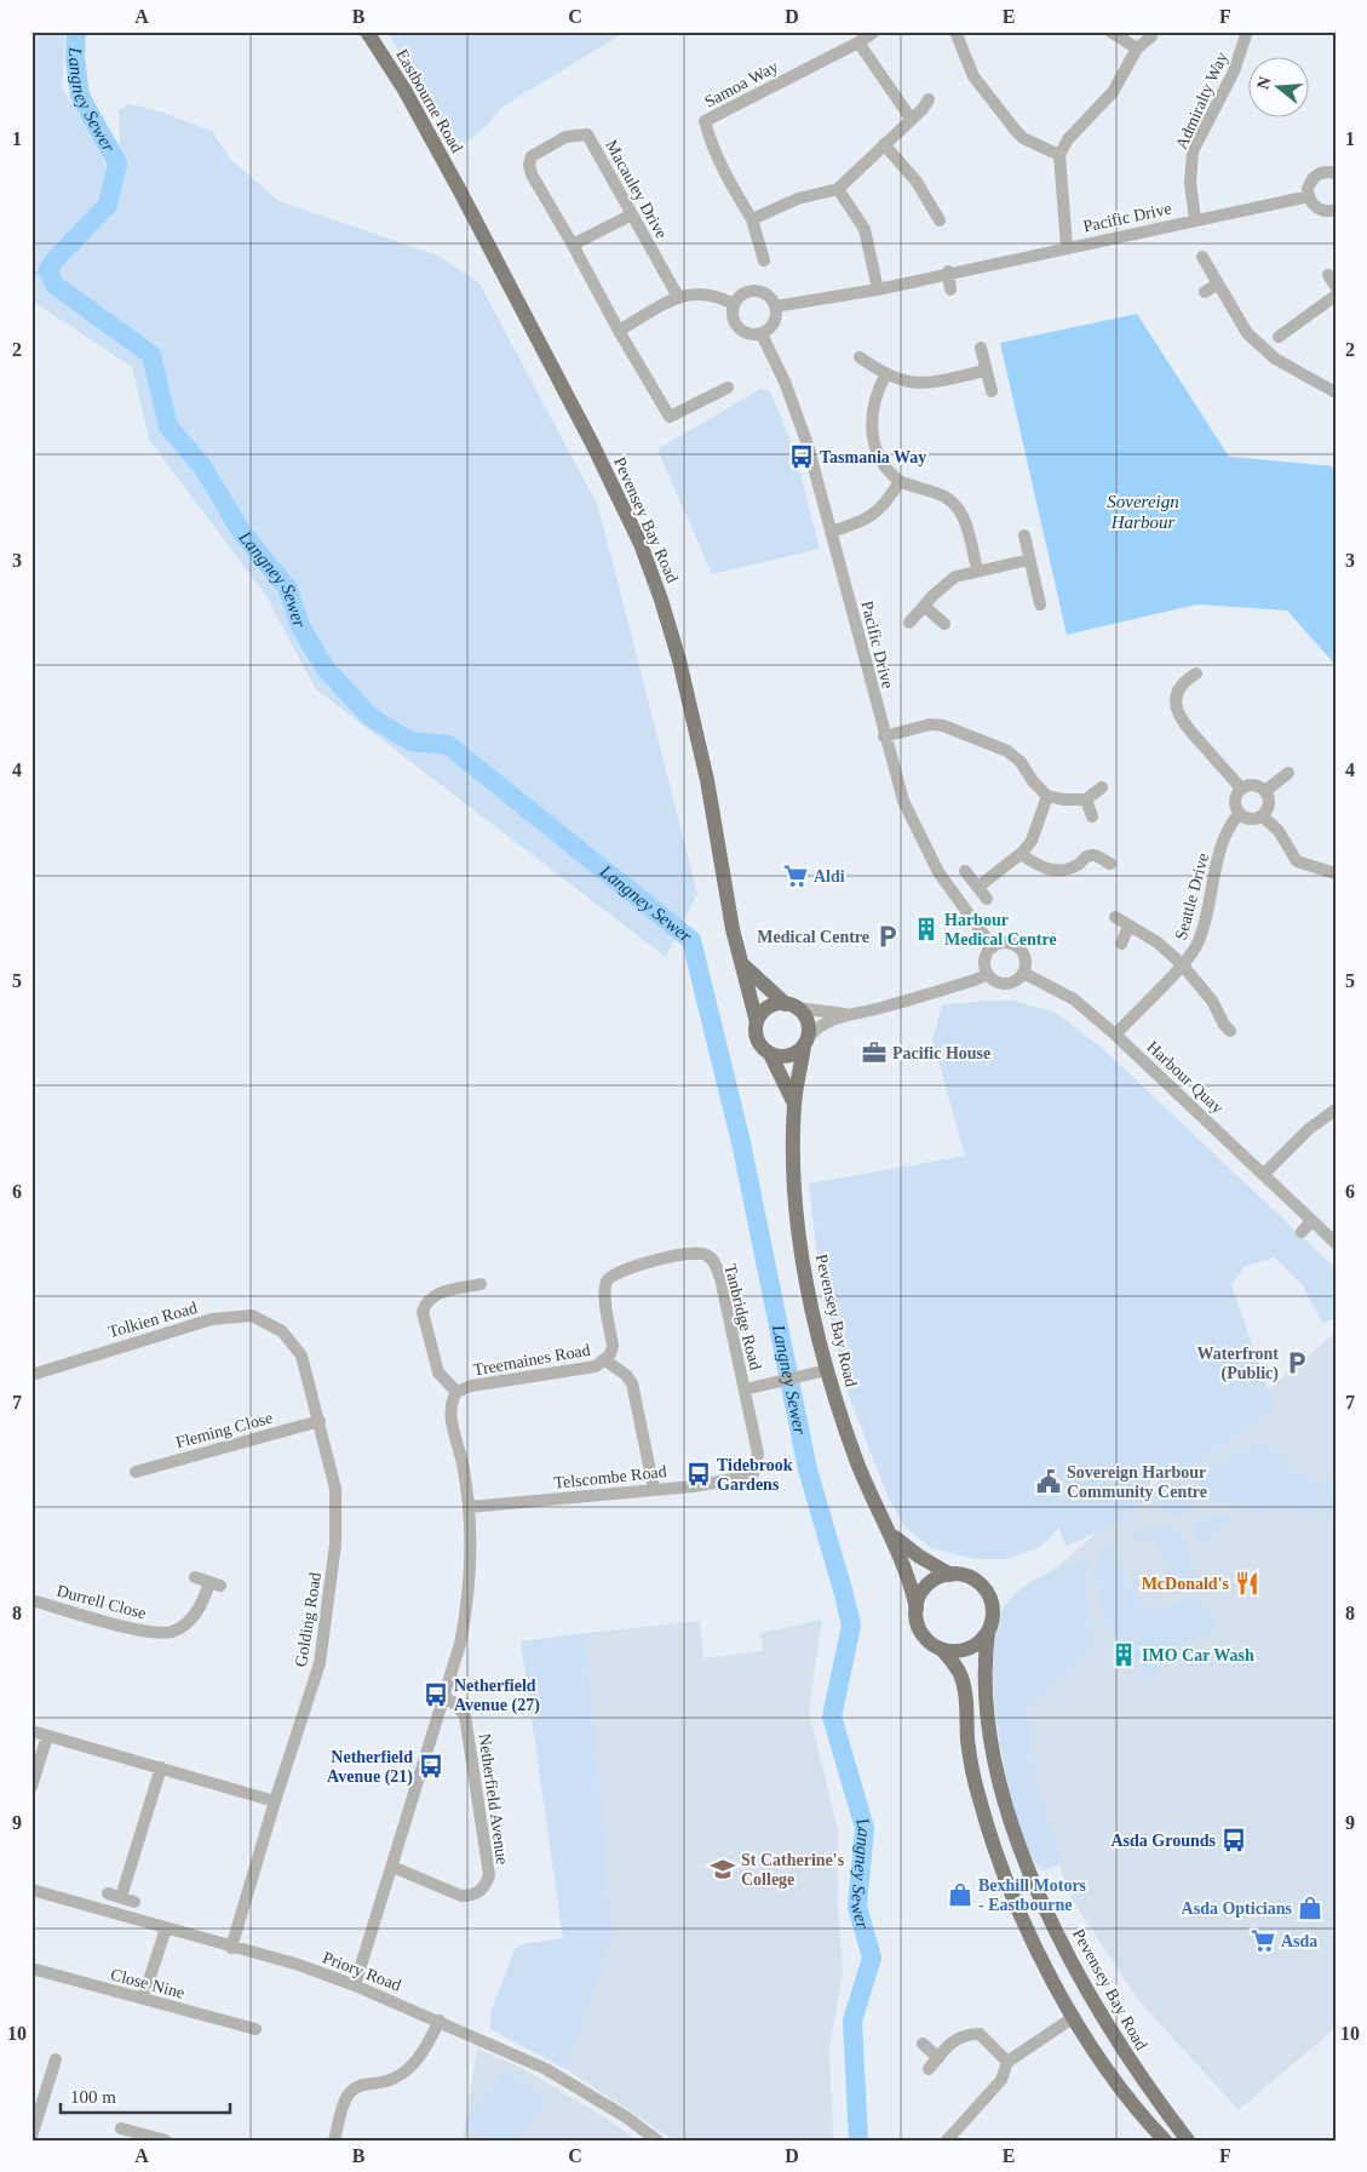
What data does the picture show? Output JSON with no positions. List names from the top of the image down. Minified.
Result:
{"streets":{"main road":["Eastbourne Road","Pevensey Bay Road"],"street":["Samoa Way","Admiralty Way","Macauley Drive","Pacific Drive","Seattle Drive","Harbour Quay","Tanbridge Road","Tolkien Road","Treemaines Road","Fleming Close","Telscombe Road","Durrell Close","Golding Road","Netherfield Avenue","Priory Road","Close Nine"]},"crossings":[["Eastbourne Road","Pevensey Bay Road"],["Admiralty Way","Pacific Drive"],["Pacific Drive","Harbour Quay"],["Pevensey Bay Road","Tanbridge Road"],["Seattle Drive","Harbour Quay"],["Tanbridge Road","Treemaines Road"],["Tanbridge Road","Telscombe Road"],["Tolkien Road","Golding Road"],["Fleming Close","Golding Road"],["Golding Road","Priory Road"]],"water":["Langney Sewer","Sovereign Harbour"],"places":{"bus stop":["Tasmania Way","Tidebrook Gardens","Netherfield Avenue (27)","Netherfield Avenue (21)","Asda Grounds"],"supermarket":["Aldi","Asda"],"building":["Harbour Medical Centre","IMO Car Wash"],"parking":["Medical Centre","Waterfront (Public)"],"office":["Pacific House"],"public building":["Sovereign Harbour Community Centre"],"restaurant":["McDonald's"],"school or university":["St Catherine's College"],"shop":["Bexhill Motors - Eastbourne","Asda Opticians"]},"scale_bar":"100 m","north":"left","grid":{"columns":["A","B","C","D","E","F"],"rows":["1","2","3","4","5","6","7","8","9","10"]}}
